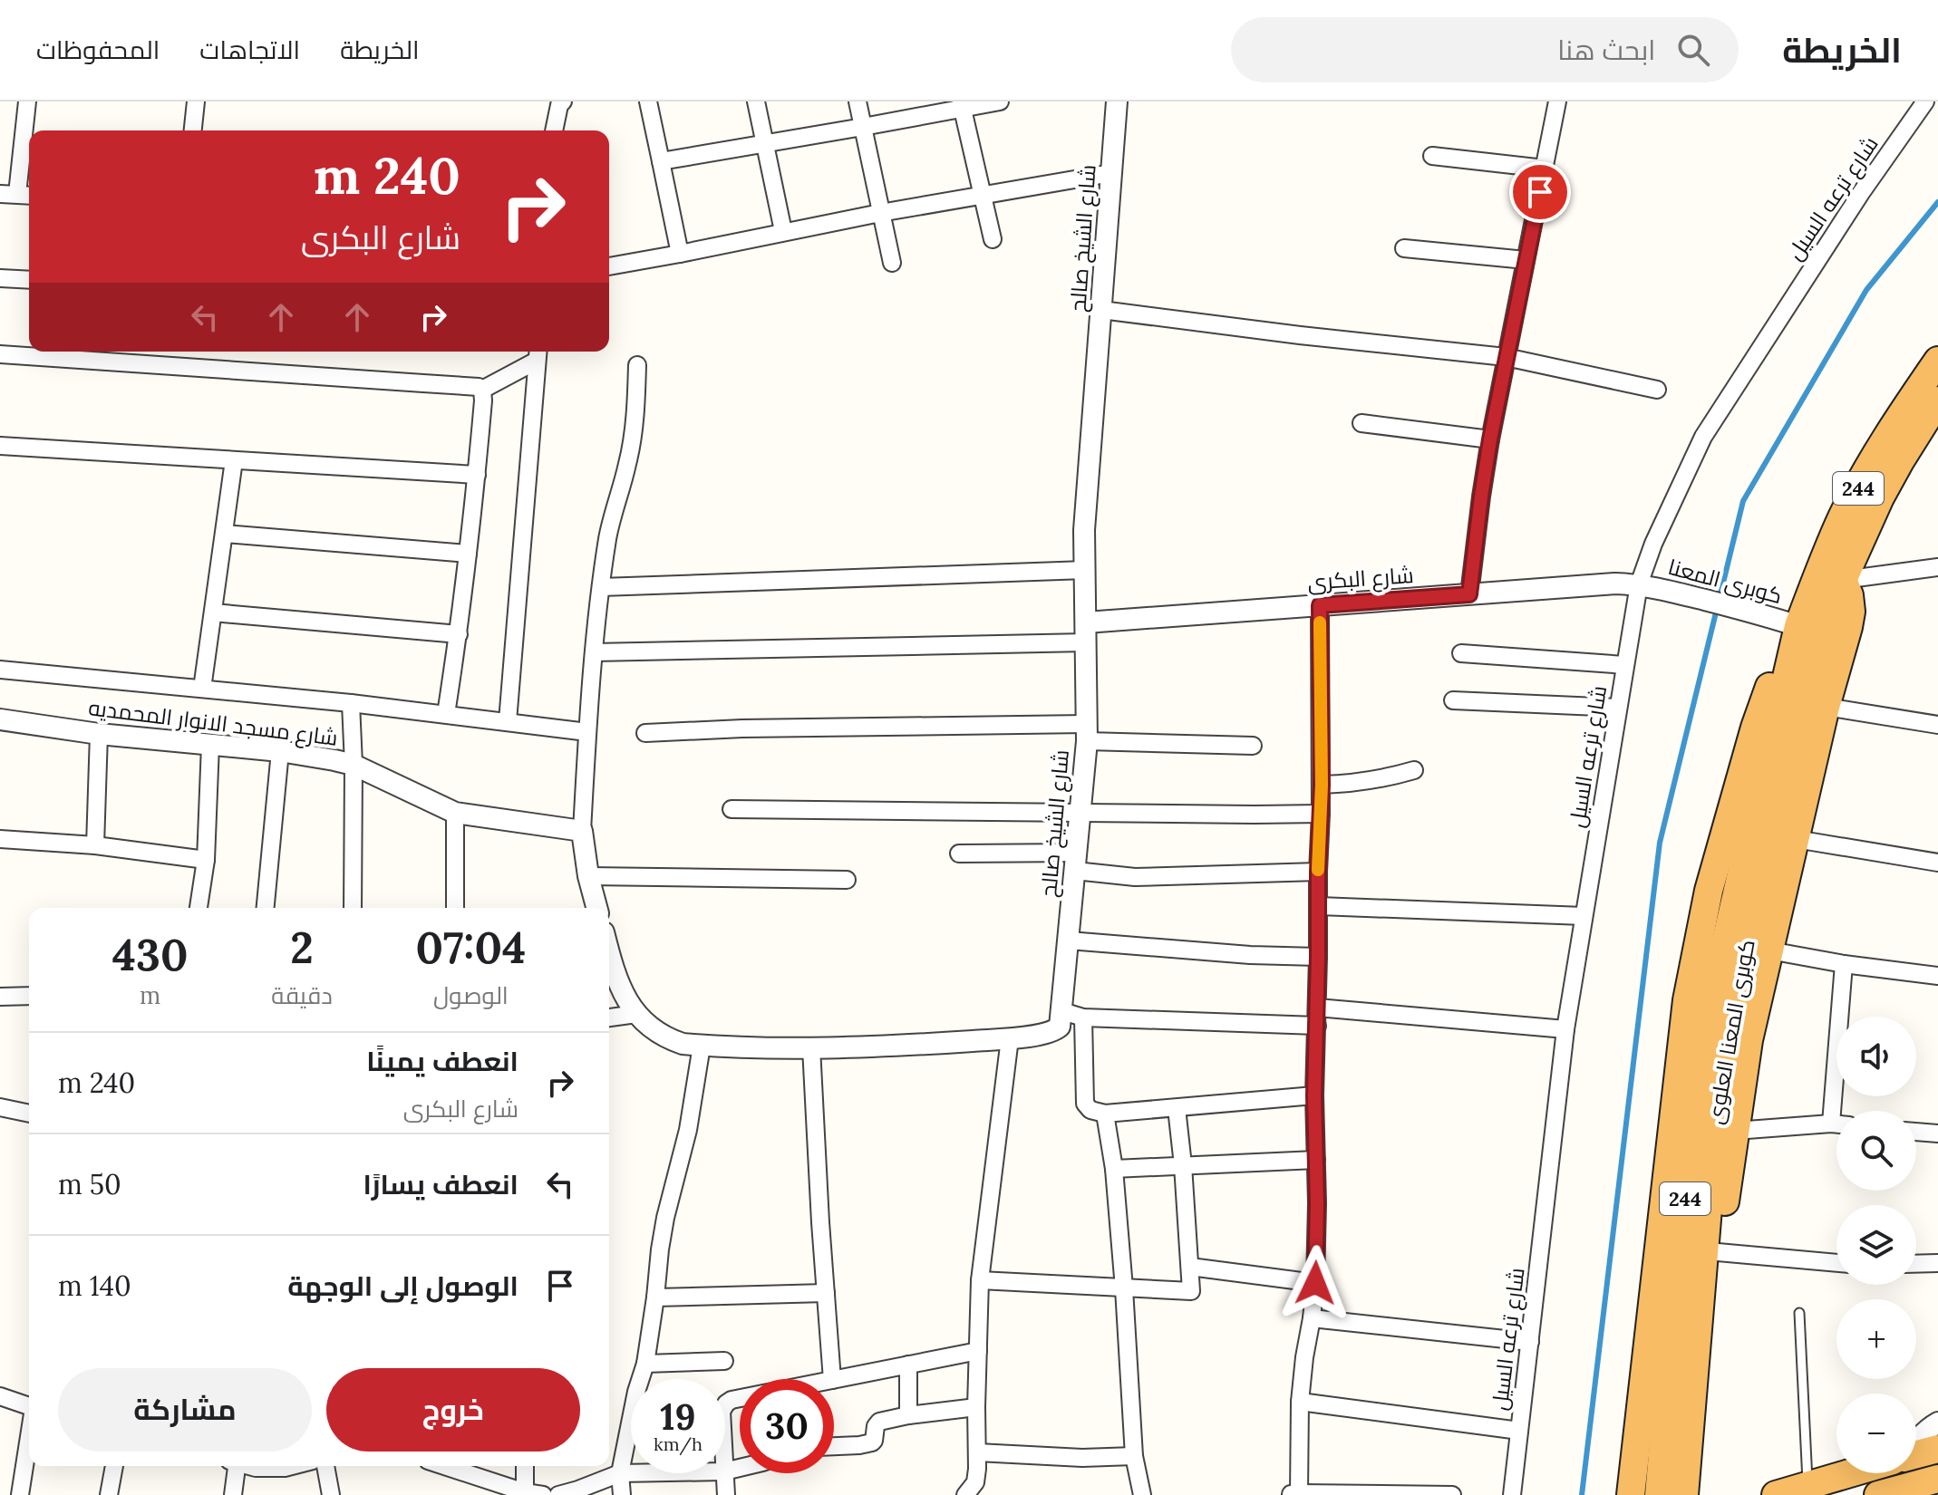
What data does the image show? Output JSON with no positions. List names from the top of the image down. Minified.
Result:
{"streets":{"highway":["244","كوبرى المعنا العلوى"],"street":["شارع ترعه السيل","شارع الشيخ صالح","شارع البكرى","كوبرى المعنا","شارع مسجد الانوار المحمديه"]},"crossings":[["شارع ترعه السيل","شارع البكرى"],["شارع ترعه السيل","كوبرى المعنا"],["شارع الشيخ صالح","شارع البكرى"],["244","كوبرى المعنا"],["244","كوبرى المعنا العلوى"],["شارع البكرى","كوبرى المعنا"],["كوبرى المعنا","كوبرى المعنا العلوى"]],"page":{"header":"الخريطة","search":"ابحث هنا","nav":["الخريطة","الاتجاهات","المحفوظات"],"turn":["240 m","شارع البكرى"],"eta":["07:04","الوصول","2","دقيقة","430","m"],"map_buttons":["+","−"],"list":[{"name":"انعطف يمينًا","note":"شارع البكرى","value":"240 m"},{"name":"انعطف يسارًا","value":"50 m"},{"name":"الوصول إلى الوجهة","value":"140 m"}],"buttons":["خروج","مشاركة"],"speed":"19 km/h","limit":"30"}}
